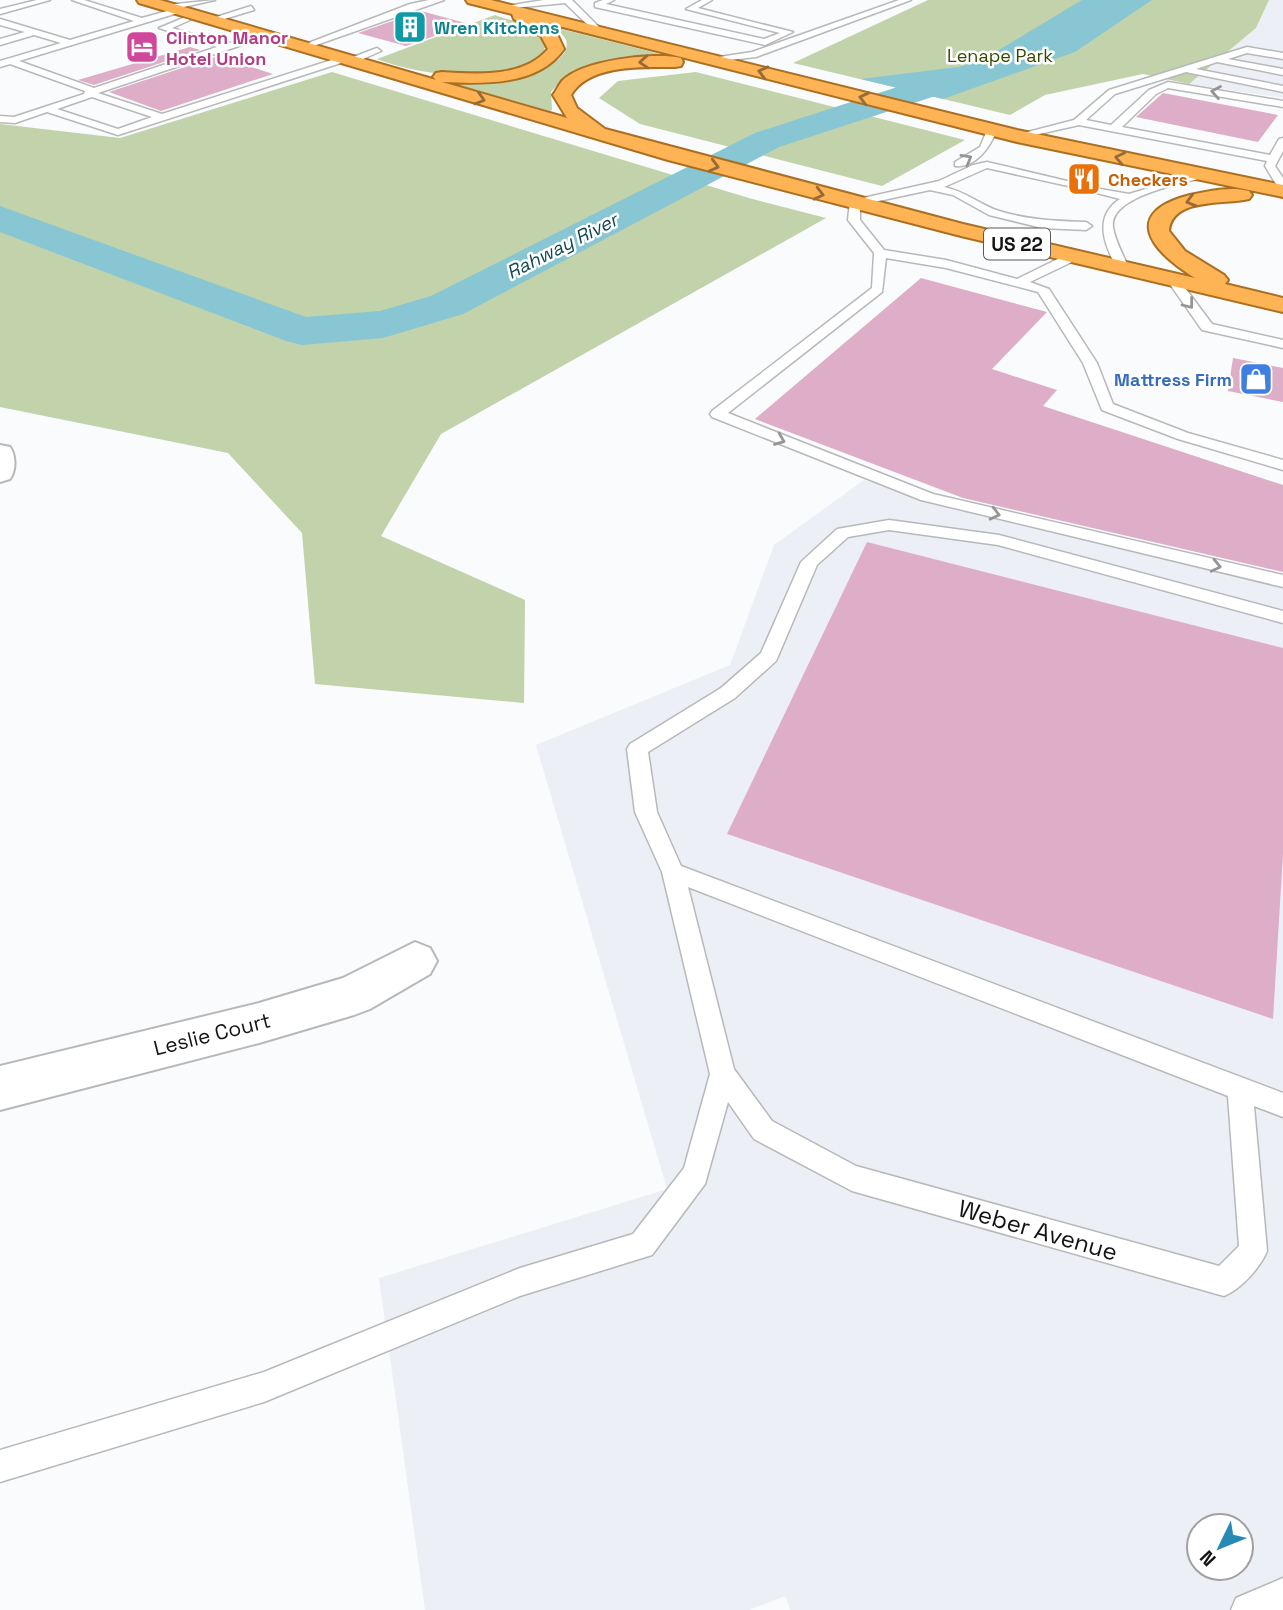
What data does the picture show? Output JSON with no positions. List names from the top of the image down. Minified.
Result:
{"streets":{"highway":["US 22"],"street":["Leslie Court"],"lane":["Weber Avenue"]},"water":["Rahway River"],"parks":["Lenape Park"],"places":{"building":["Wren Kitchens"],"hotel":["Clinton Manor Hotel Union"],"restaurant":["Checkers"],"shop":["Mattress Firm"]},"north":"bottom left"}
